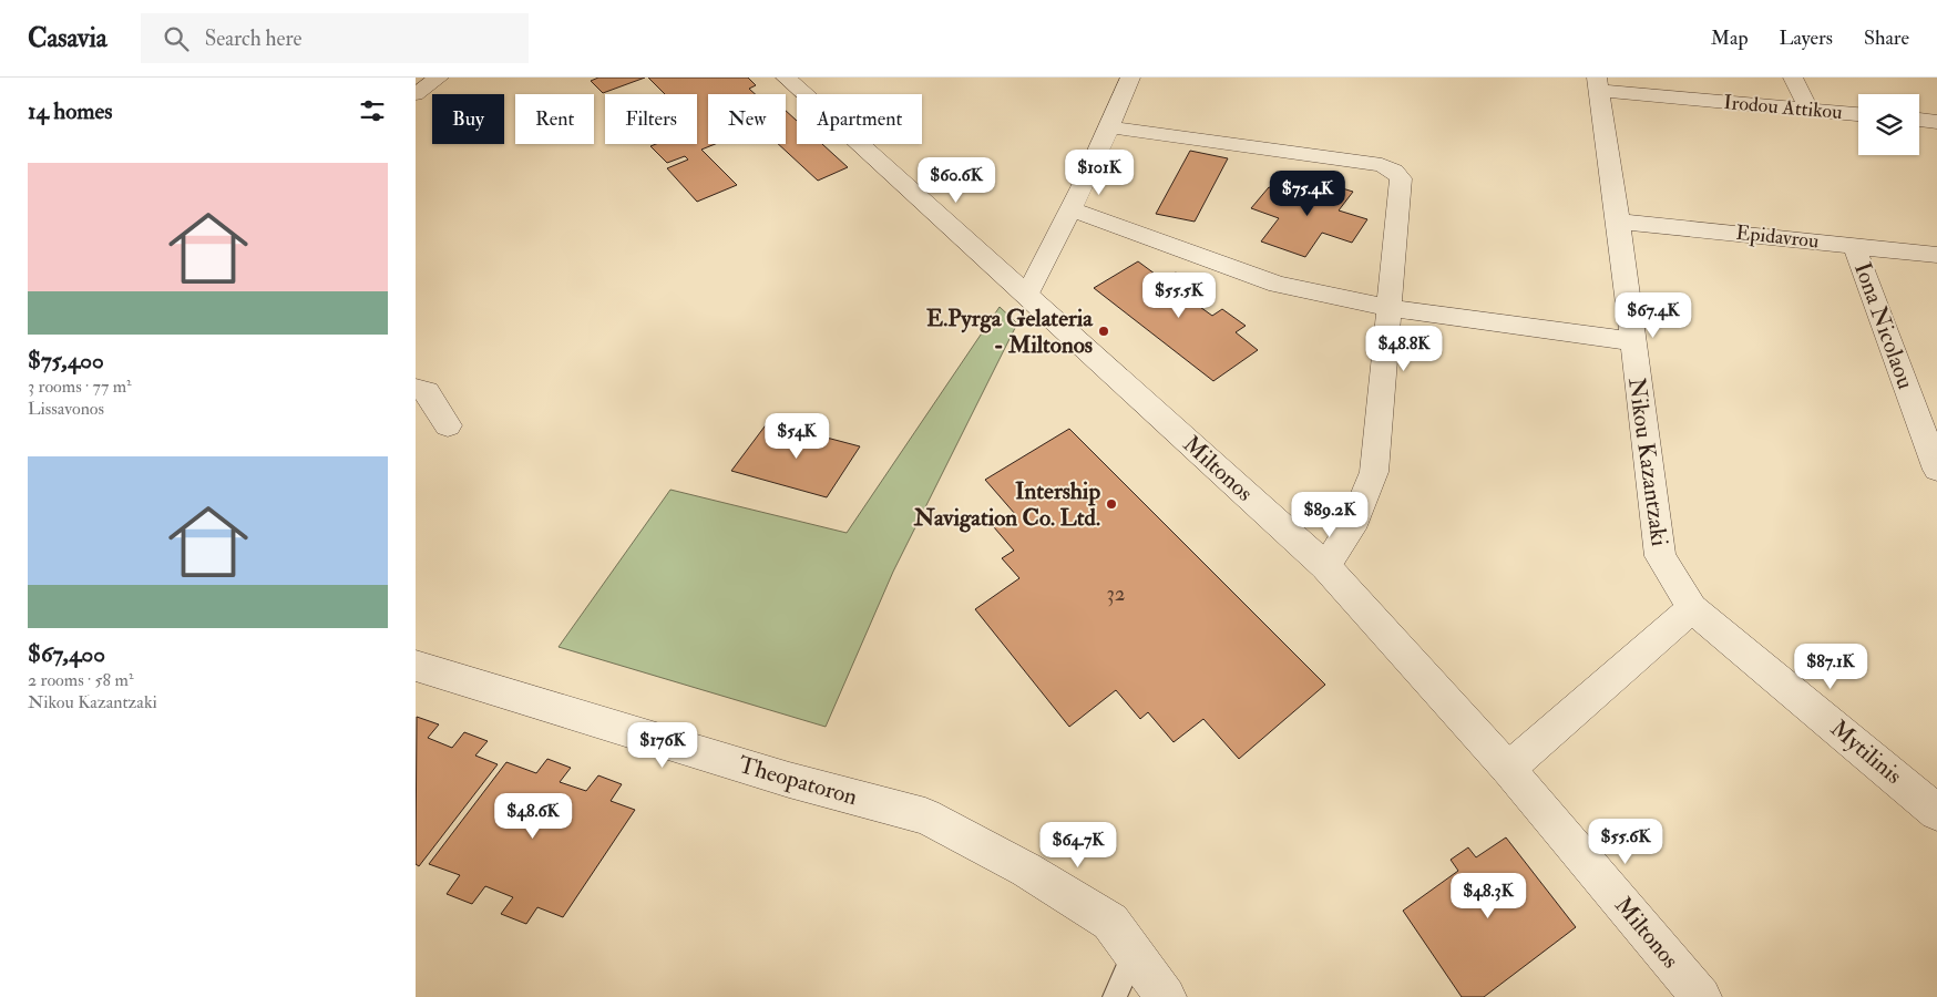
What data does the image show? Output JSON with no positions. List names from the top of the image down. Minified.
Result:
{"streets":{"street":["Irodou Attikou","Epidavrou","Iona Nicolaou","Nikou Kazantzaki","Miltonos","Mytilinis","Theopatoron"]},"crossings":[["Irodou Attikou","Nikou Kazantzaki"],["Epidavrou","Iona Nicolaou"],["Epidavrou","Nikou Kazantzaki"],["Nikou Kazantzaki","Mytilinis"]],"places":["E.Pyrga Gelateria - Miltonos","Intership Navigation Co. Ltd."],"house_numbers":["32"],"page":{"header":"Casavia","search":"Search here","nav":["Map","Layers","Share"],"heading":"14 homes","chip":["Buy","Rent","Filters","New","Apartment"],"list":[{"name":"$75,400","note":"3 rooms · 77 m² · Lissavonos"},{"name":"$67,400","note":"2 rooms · 58 m² · Nikou Kazantzaki"}],"price":["$101K","$60.6K","$75.4K","$55.5K","$67.4K","$48.8K","$54K","$89.2K","$87.1K","$176K","$48.6K","$55.6K","$64.7K","$48.3K"]}}
